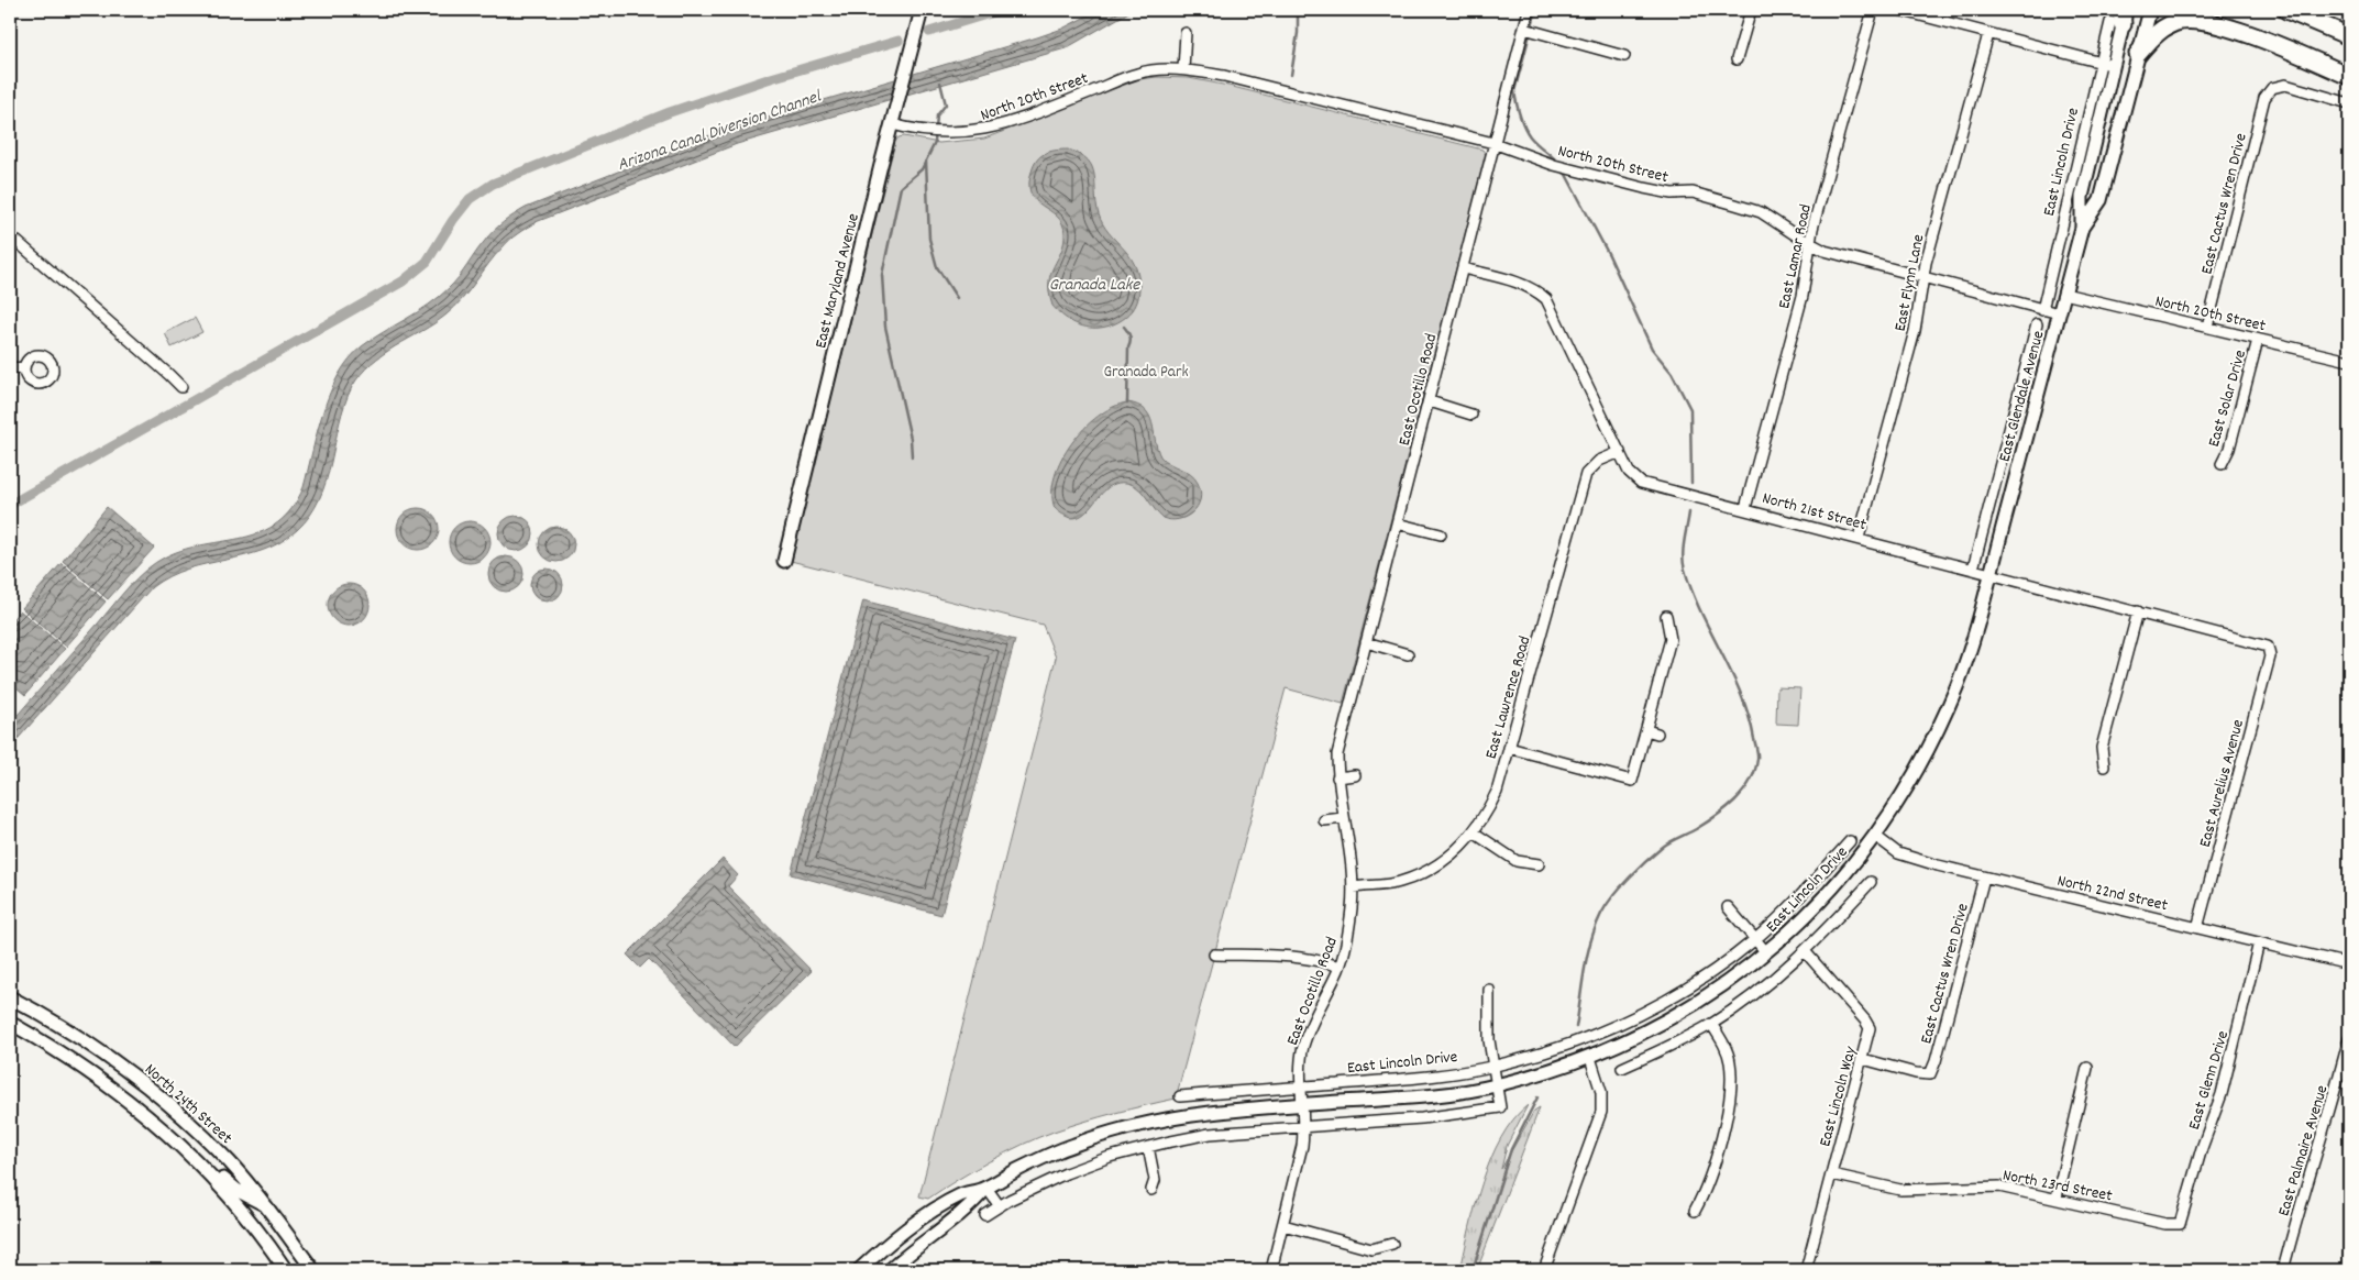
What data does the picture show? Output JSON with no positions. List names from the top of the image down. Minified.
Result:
{"streets":{"main road":["East Lincoln Drive","East Maryland Avenue","East Glendale Avenue","North 24th Street"],"street":["North 20th Street","East Cactus Wren Drive","East Lamar Road","East Flynn Lane","East Ocotillo Road","East Solar Drive","North 21st Street","East Lawrence Road","East Aurelius Avenue","North 22nd Street","East Glenn Drive","East Lincoln Way","East Palmaire Avenue","North 23rd Street"]},"crossings":[["North 20th Street","East Lincoln Drive"],["North 20th Street","East Cactus Wren Drive"],["North 20th Street","East Lamar Road"],["North 20th Street","East Maryland Avenue"],["North 20th Street","East Flynn Lane"],["North 20th Street","East Ocotillo Road"],["North 20th Street","East Glendale Avenue"],["North 20th Street","East Solar Drive"],["East Lincoln Drive","East Ocotillo Road"],["East Lincoln Drive","East Glendale Avenue"],["East Lincoln Drive","North 21st Street"],["East Lincoln Drive","North 22nd Street"],["East Cactus Wren Drive","North 22nd Street"],["East Cactus Wren Drive","East Lincoln Way"],["East Lamar Road","North 21st Street"],["East Flynn Lane","North 21st Street"],["East Ocotillo Road","North 21st Street"],["East Ocotillo Road","East Lawrence Road"],["East Glendale Avenue","North 21st Street"],["North 21st Street","East Lawrence Road"],["North 21st Street","East Aurelius Avenue"],["East Aurelius Avenue","North 22nd Street"],["North 22nd Street","East Glenn Drive"],["East Glenn Drive","North 23rd Street"],["East Lincoln Way","North 23rd Street"]],"water":["Arizona Canal Diversion Channel","Granada Lake"],"parks":["Granada Park"]}
